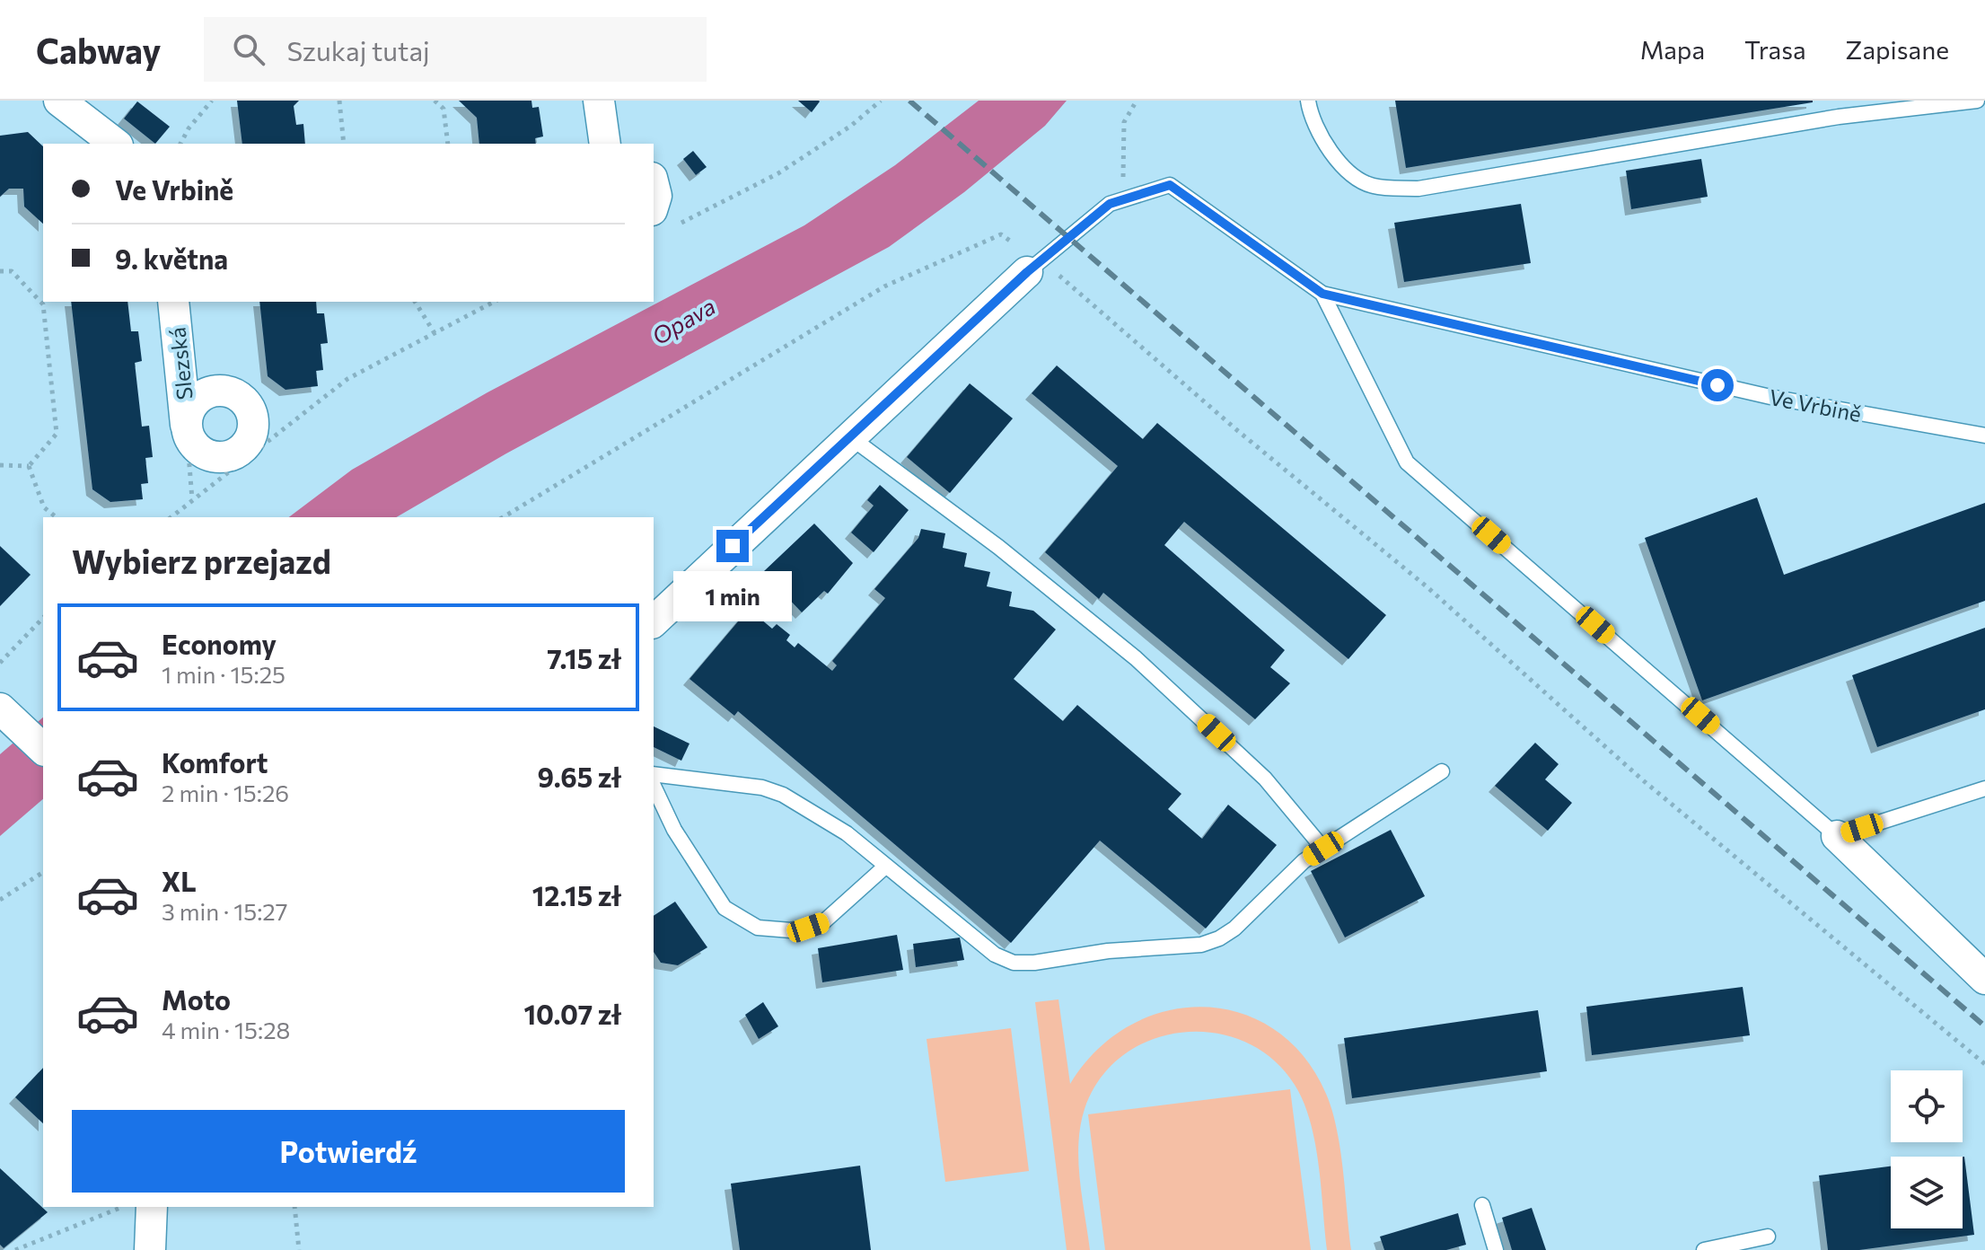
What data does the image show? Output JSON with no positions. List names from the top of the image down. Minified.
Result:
{"streets":{"street":["Slezská"],"lane":["Ve Vrbině"]},"water":["Opava"],"page":{"header":"Cabway","search":"Szukaj tutaj","nav":["Mapa","Trasa","Zapisane"],"banner":["Ve Vrbině","9. května"],"heading":"Wybierz przejazd","bubble":"1 min","list":[{"name":"Economy","note":"1 min · 15:25","value":"7.15 zł"},{"name":"Komfort","note":"2 min · 15:26","value":"9.65 zł"},{"name":"XL","note":"3 min · 15:27","value":"12.15 zł"},{"name":"Moto","note":"4 min · 15:28","value":"10.07 zł"}],"buttons":"Potwierdź"}}
